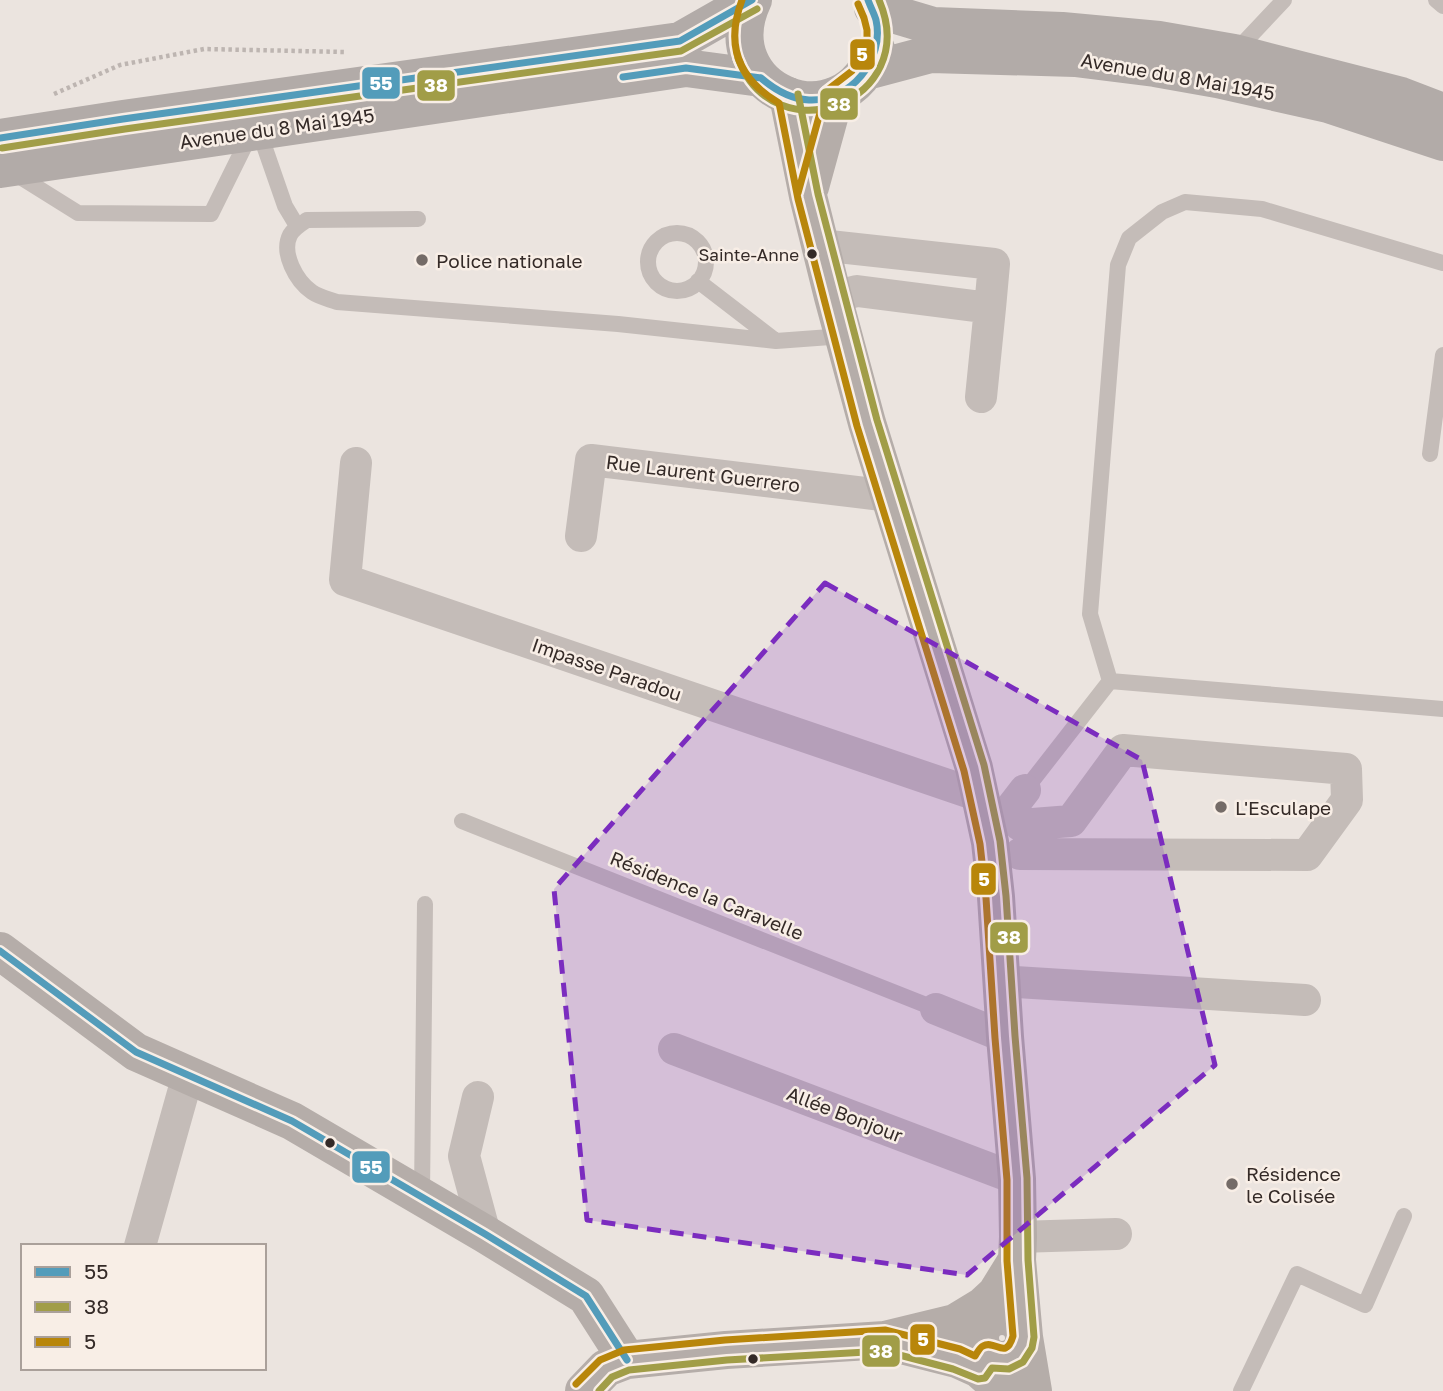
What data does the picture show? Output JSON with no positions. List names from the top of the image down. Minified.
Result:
{"streets":{"main road":["Avenue du 8 Mai 1945"],"street":["Rue Laurent Guerrero","Impasse Paradou","Allée Bonjour"],"lane":["Résidence la Caravelle"]},"places":["Sainte-Anne","Police nationale","L'Esculape","Résidence le Colisée"],"lines":["transit line 55","transit line 38","transit line 5"],"legend":["55","38","5"]}
